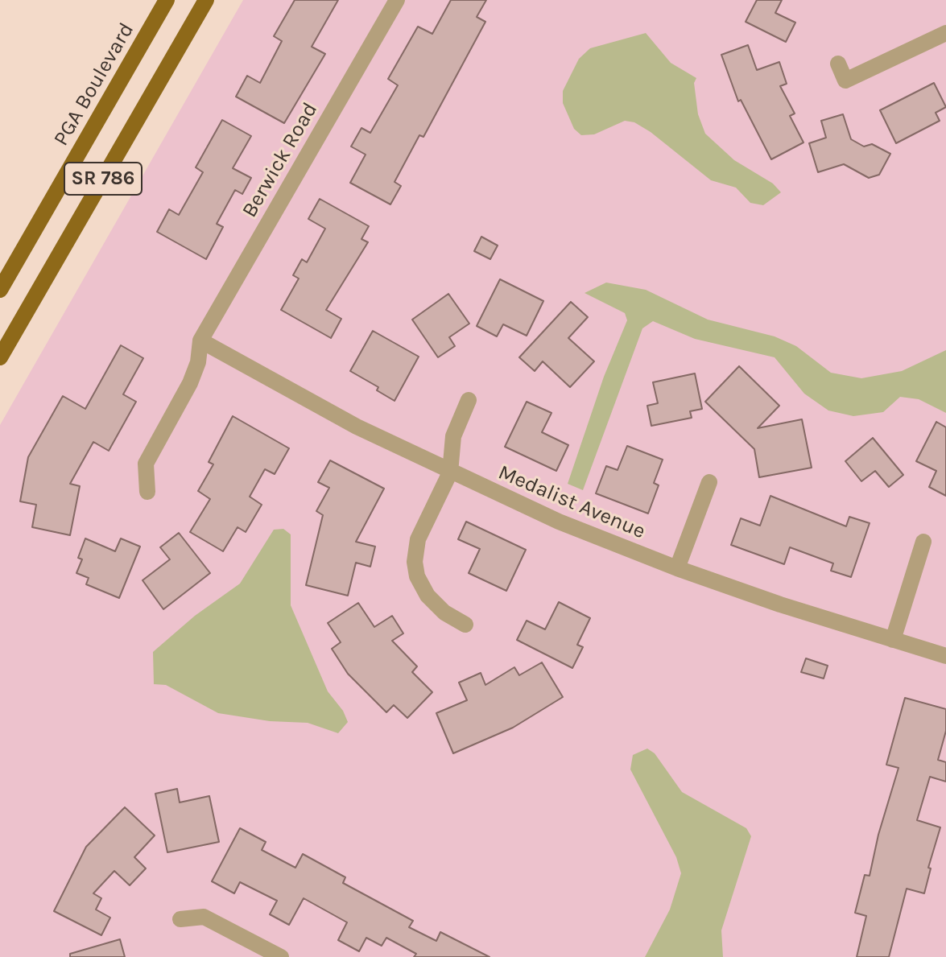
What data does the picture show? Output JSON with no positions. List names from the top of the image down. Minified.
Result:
{"streets":{"main road":["PGA Boulevard","SR 786"],"street":["Berwick Road","Medalist Avenue"]},"crossings":[["Berwick Road","Medalist Avenue"]]}
